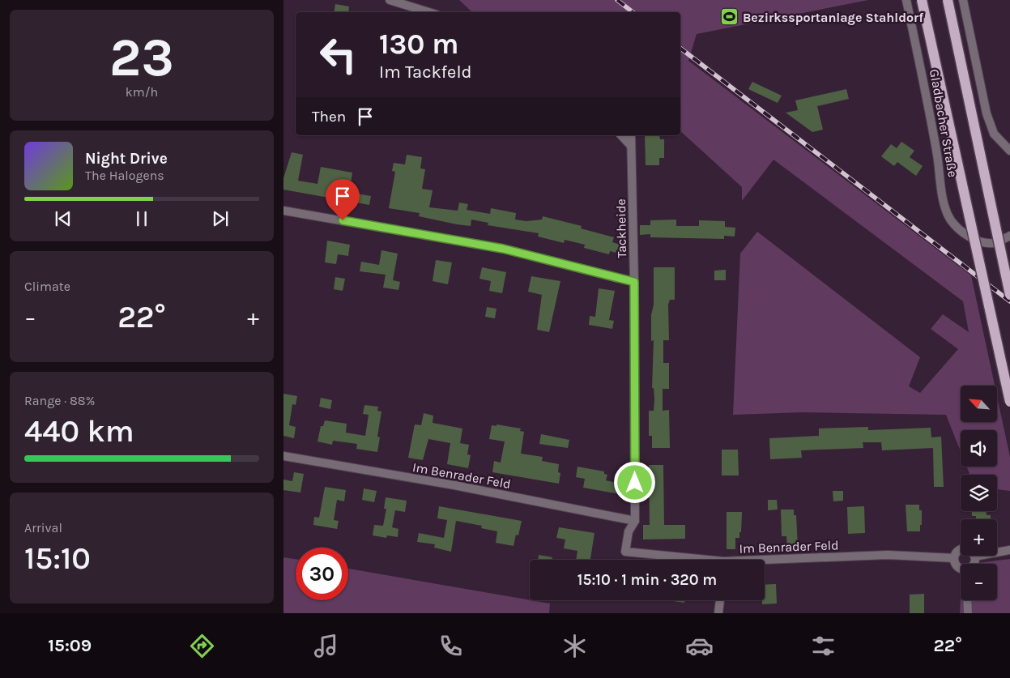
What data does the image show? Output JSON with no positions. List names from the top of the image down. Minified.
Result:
{"streets":{"main road":["Gladbacher Straße"],"street":["Tackheide","Im Benrader Feld"]},"crossings":[["Tackheide","Im Benrader Feld"]],"places":{"sports":["Bezirkssportanlage Stahldorf"]},"north":"top left","page":{"tile":[["23","km/h"],"Climate",["Range · 88%","440 km"],["Arrival","15:10"]],"turn":["130 m","Im Tackfeld"],"then":"Then","song":["Night Drive","The Halogens"],"heat":["−","22°","+"],"map_buttons":["+","−"],"limit":"30","trip":"15:10 · 1 min · 320 m","tabs":["15:09","22°"]}}
